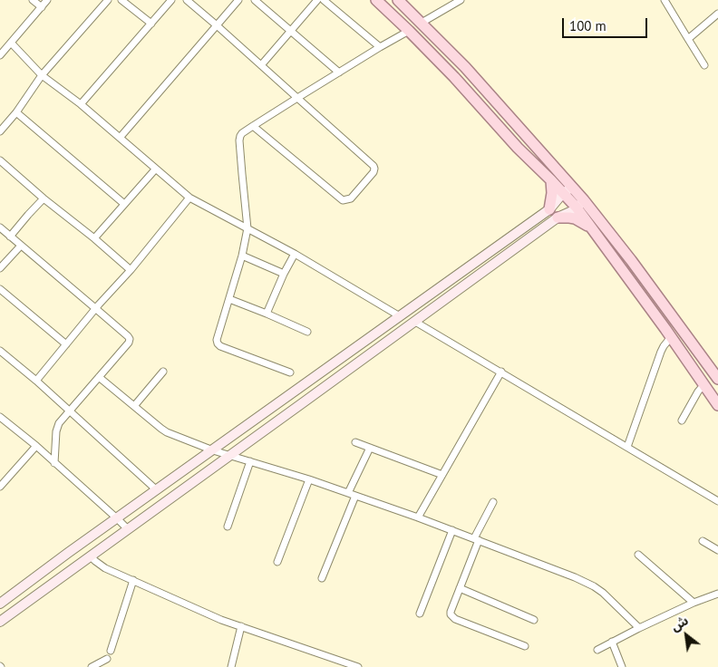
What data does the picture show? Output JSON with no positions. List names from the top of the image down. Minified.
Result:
{"scale_bar":"100 m","north":"top left"}
